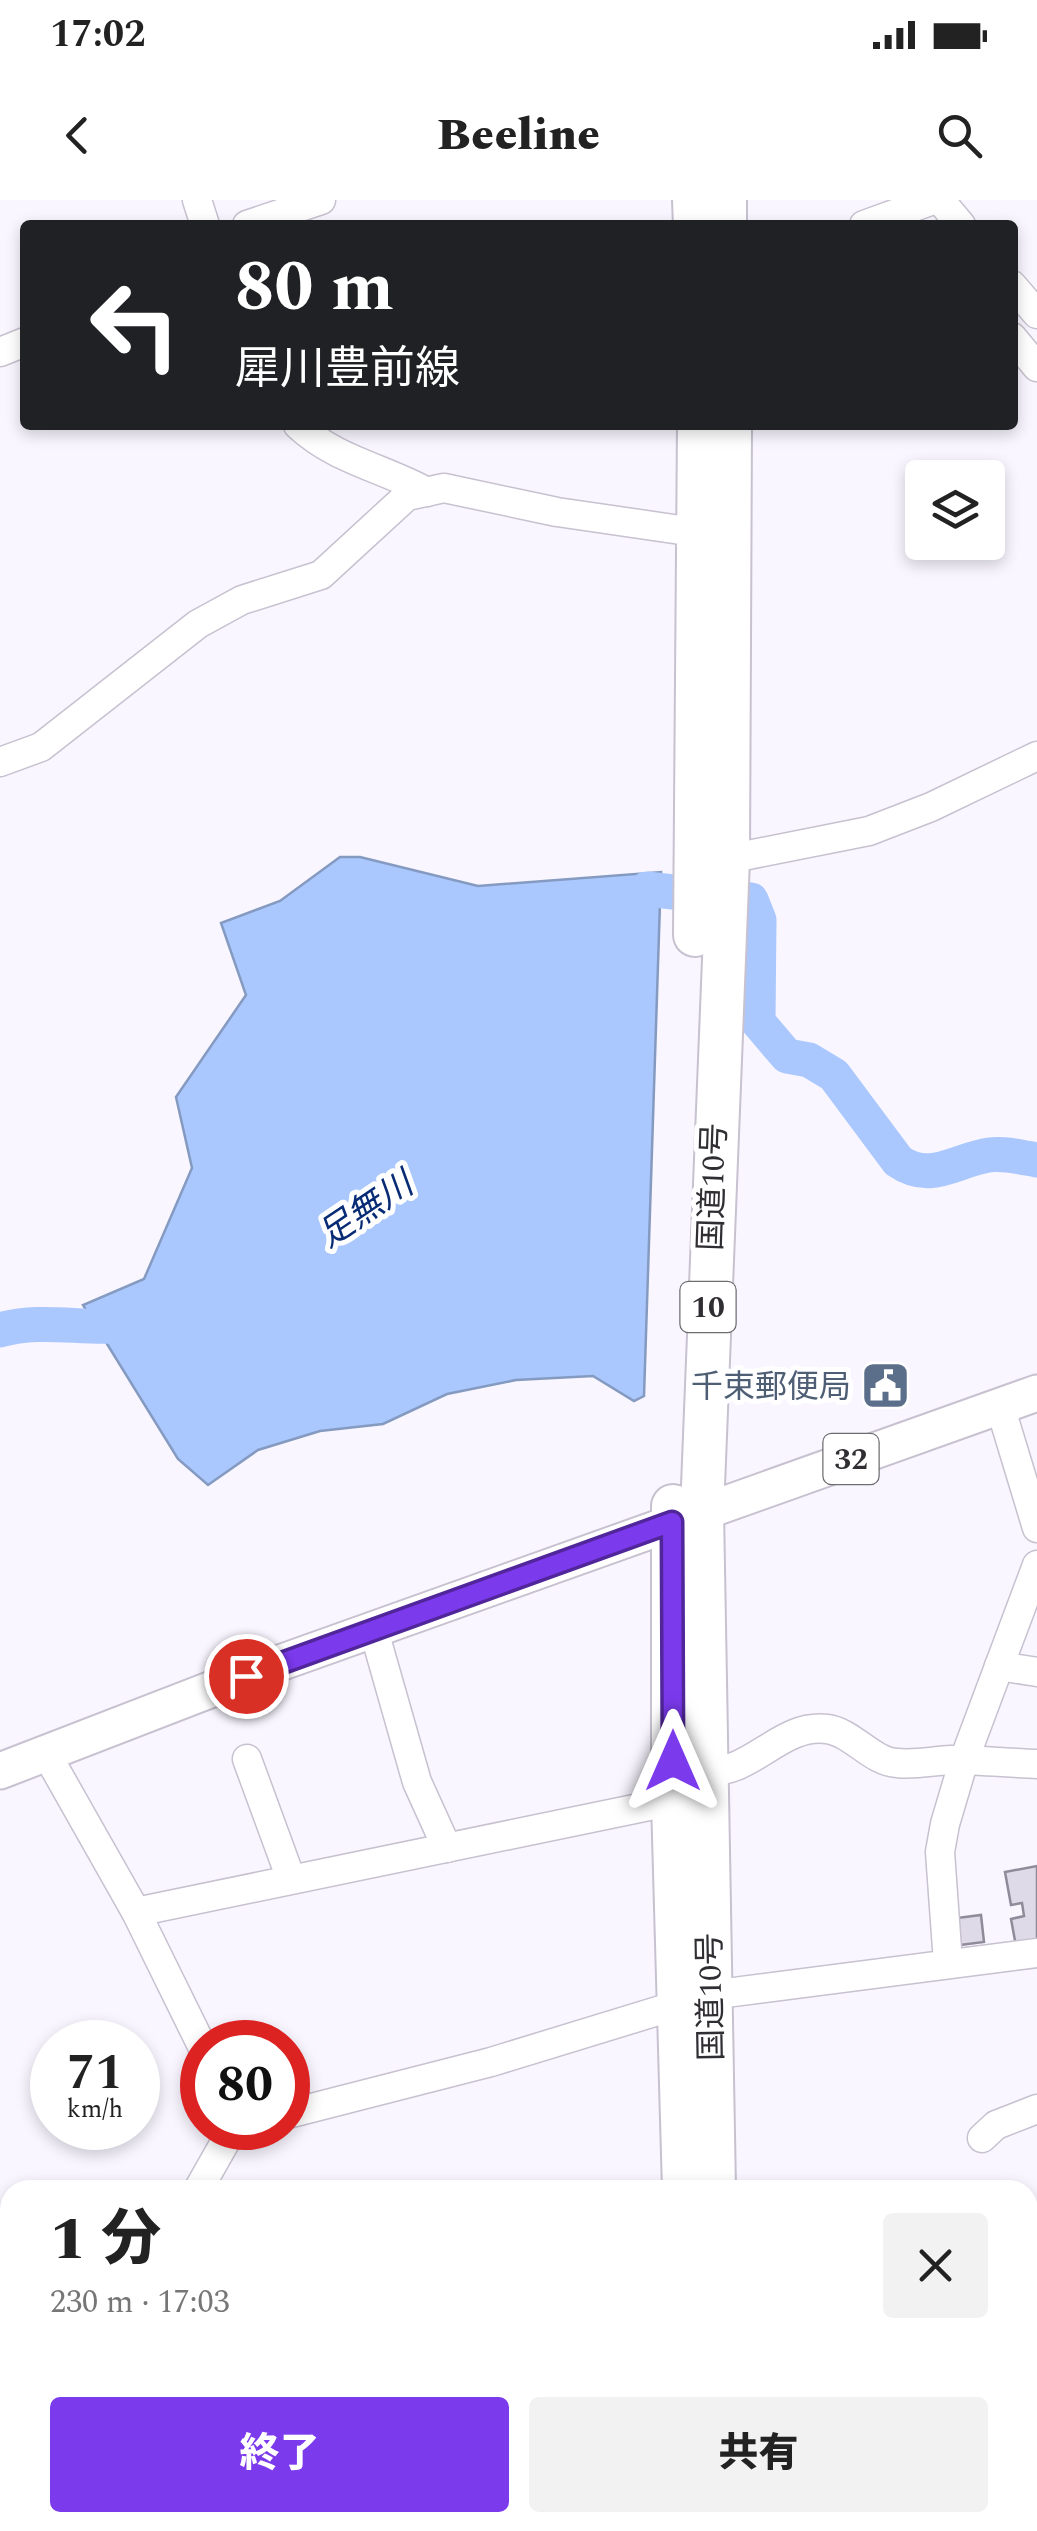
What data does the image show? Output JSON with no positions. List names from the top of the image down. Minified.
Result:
{"streets":{"highway":["国道10号","10"],"main road":["32"]},"crossings":[["国道10号","32"]],"water":["足無川"],"places":{"public building":["千束郵便局"]},"page":{"status":"17:02","header":"Beeline","turn":["80 m","犀川豊前線"],"speed":"71 km/h","limit":"80","heading":["1 分","230 m · 17:03"],"buttons":["終了","共有"]}}
